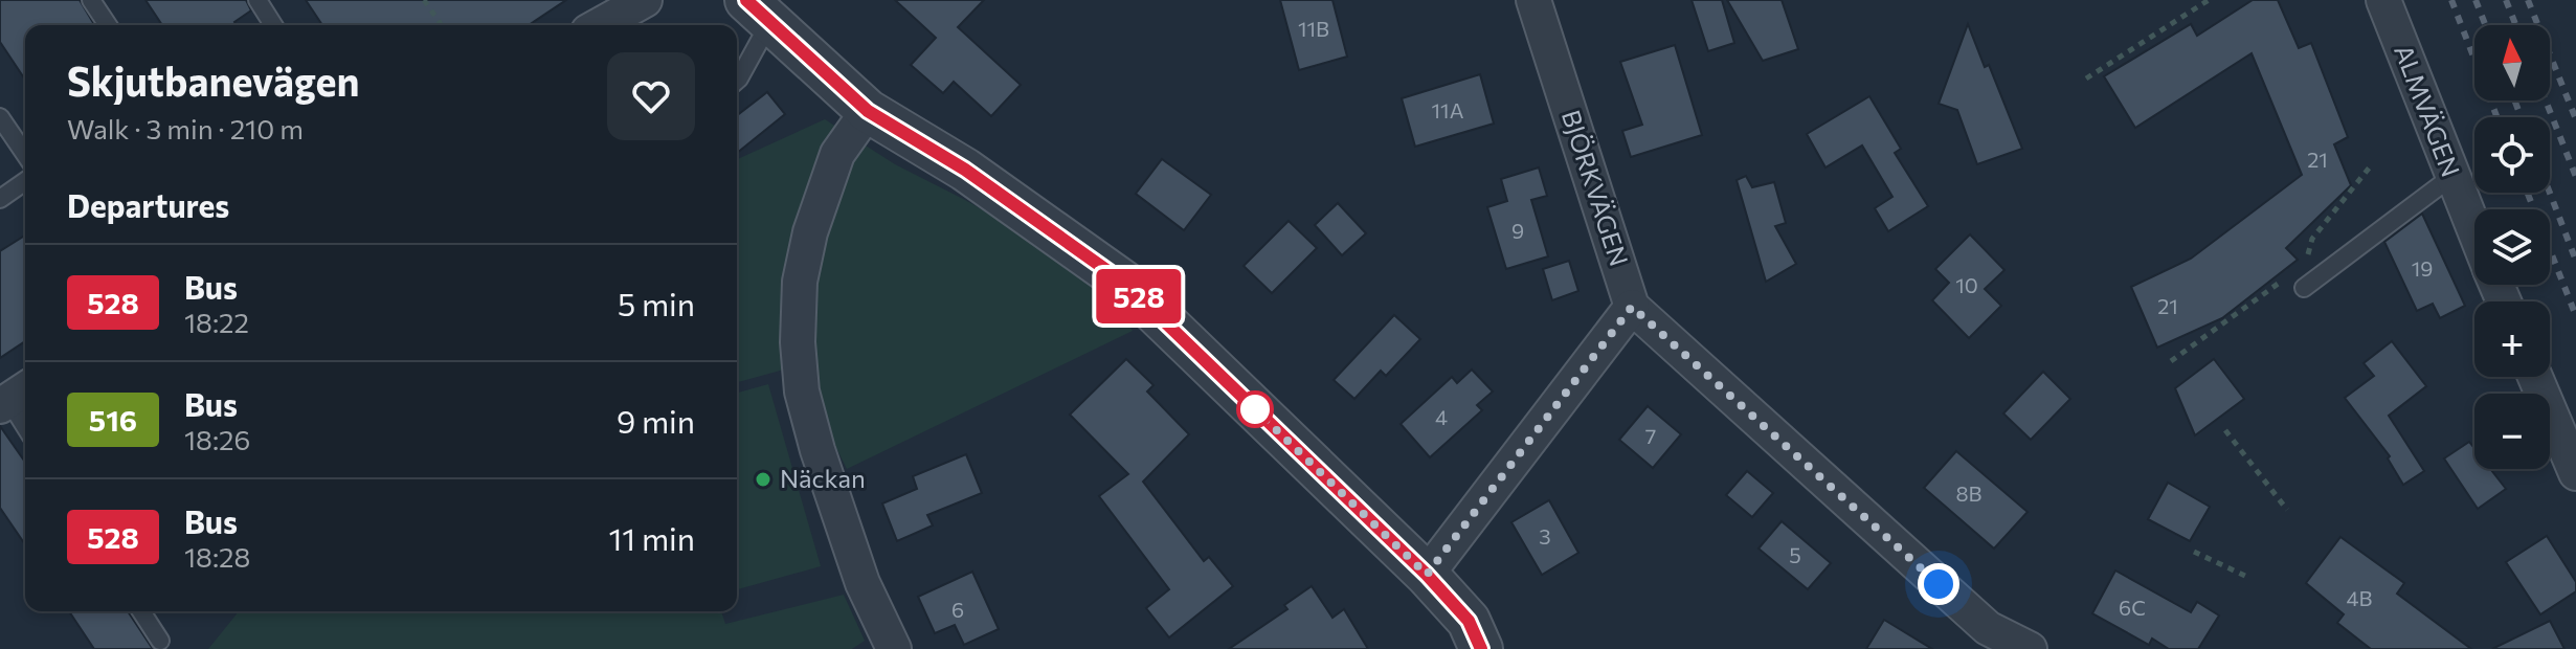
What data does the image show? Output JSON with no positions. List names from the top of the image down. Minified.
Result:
{"streets":{"street":["ALMVÄGEN","BJÖRKVÄGEN"]},"places":["Näckan"],"lines":["bus line 528"],"house_numbers":["11B","11A","21","9","19","10","21","4","7","8B","3","5","4B","6C","6"],"north":"top","page":{"on_map":"528","map_buttons":["+","−"],"heading":[["Skjutbanevägen","Walk · 3 min · 210 m"],"Departures"],"list":[{"mark":"528","name":"Bus","note":"18:22","value":"5 min"},{"mark":"516","name":"Bus","note":"18:26","value":"9 min"},{"mark":"528","name":"Bus","note":"18:28","value":"11 min"}]}}
